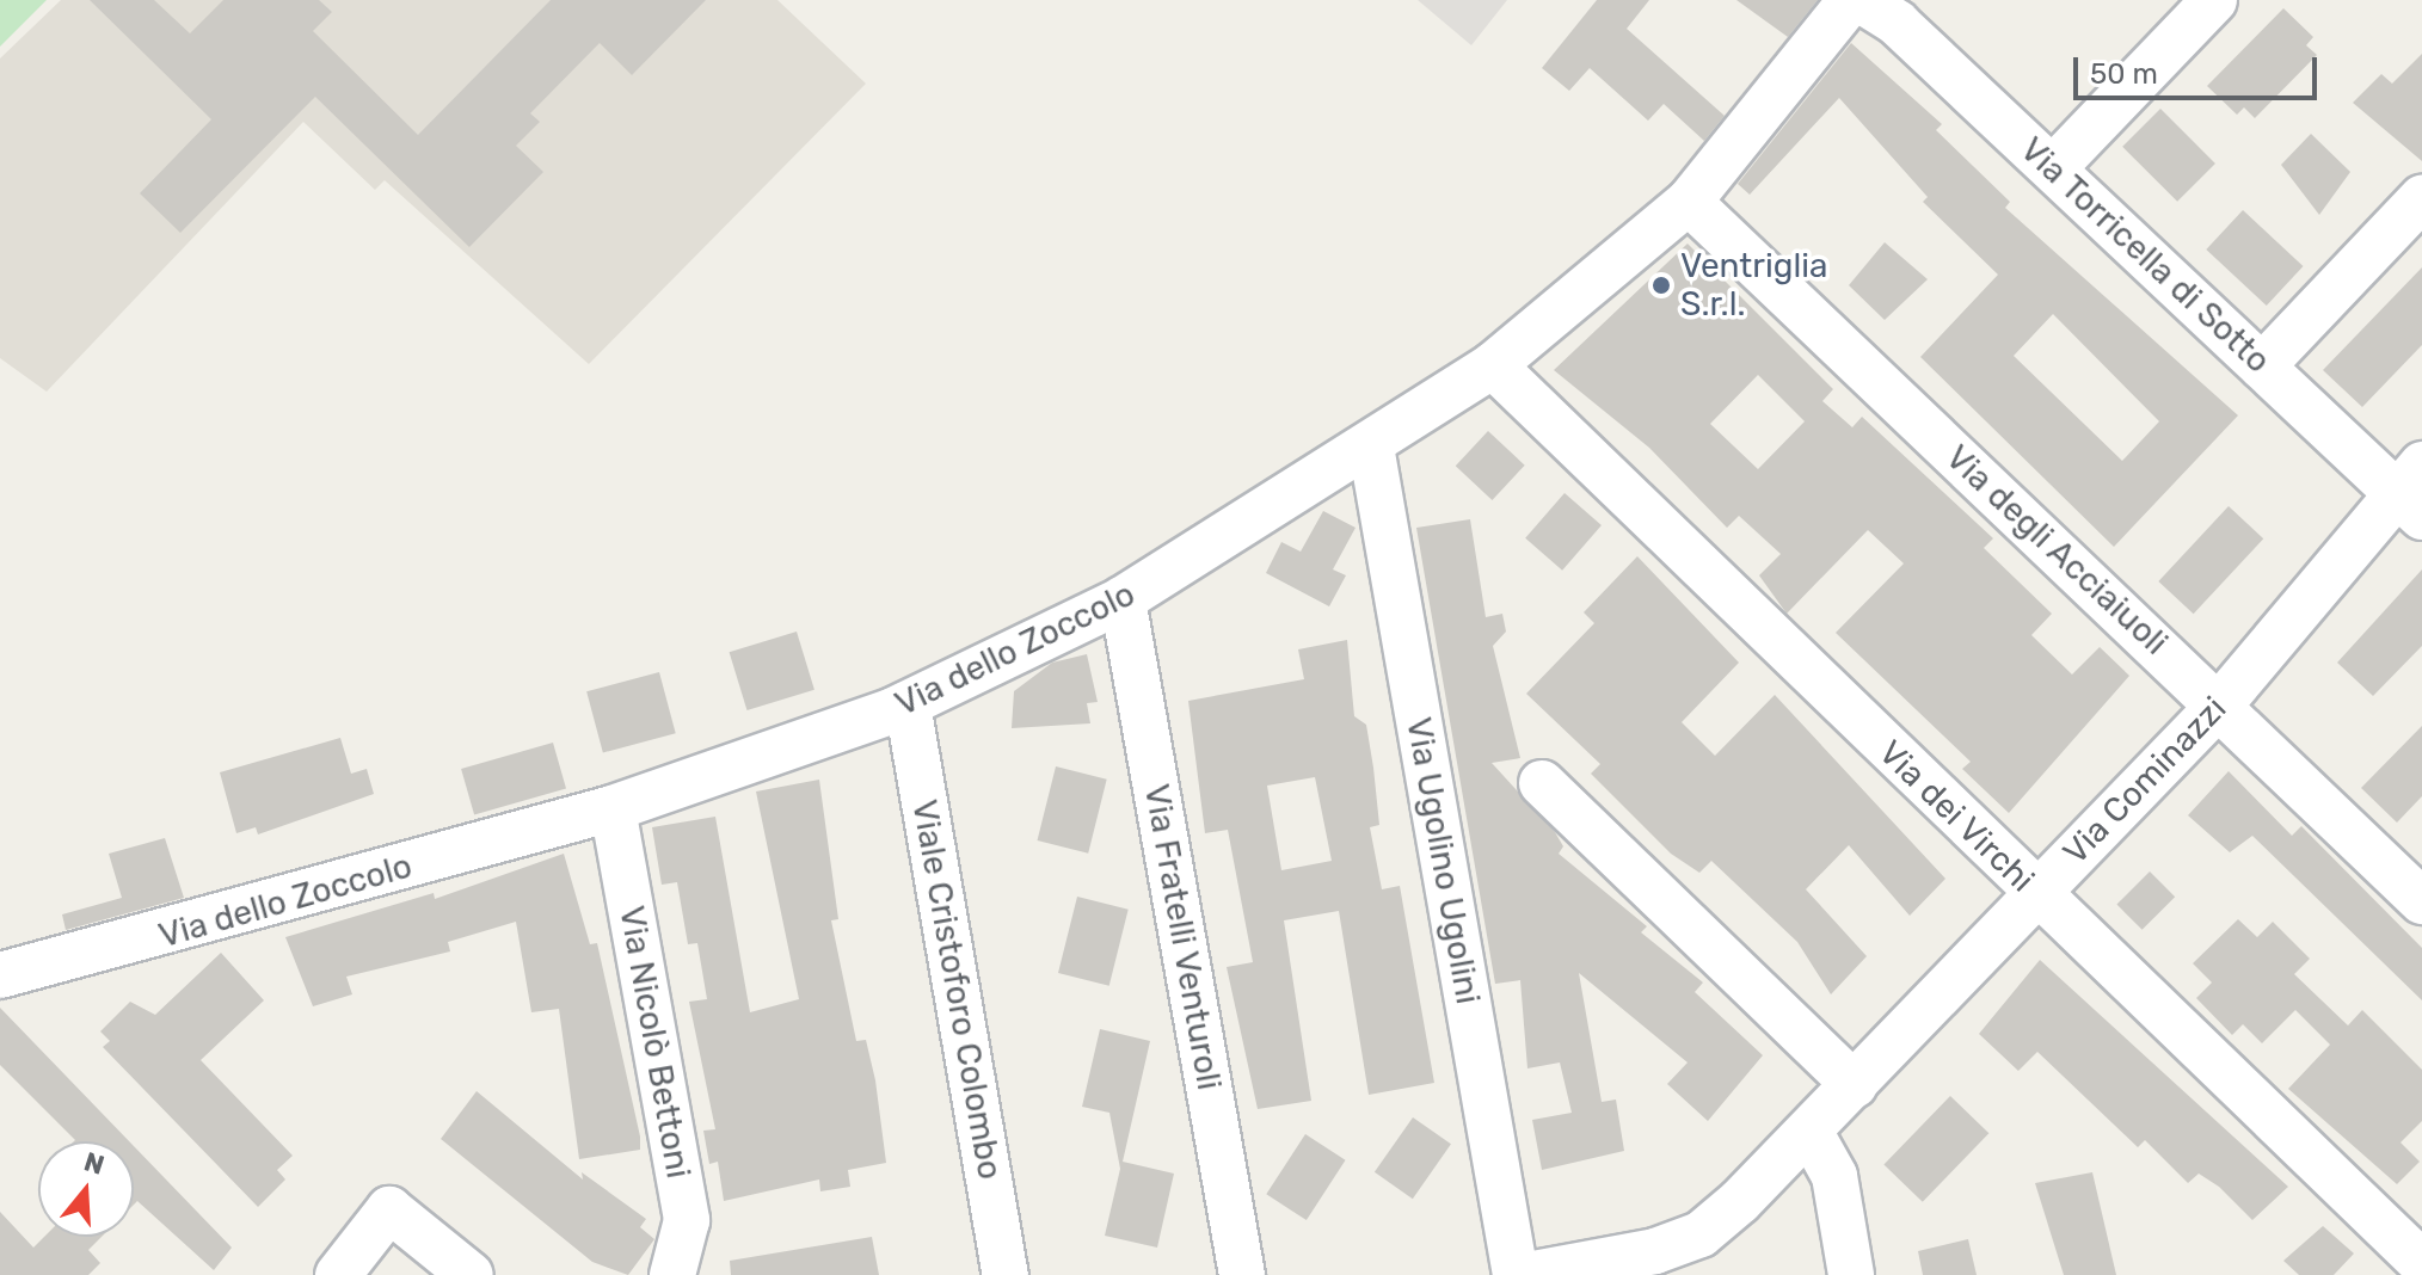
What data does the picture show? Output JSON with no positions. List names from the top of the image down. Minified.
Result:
{"streets":{"street":["Via Torricella di Sotto","Via degli Acciaiuoli","Via dello Zoccolo","Via Cominazzi","Via dei Virchi","Via Ugolino Ugolini","Via Fratelli Venturoli","Viale Cristoforo Colombo","Via Nicolò Bettoni"]},"crossings":[["Via Torricella di Sotto","Via Cominazzi"],["Via degli Acciaiuoli","Via dello Zoccolo"],["Via degli Acciaiuoli","Via Cominazzi"],["Via dello Zoccolo","Via dei Virchi"],["Via dello Zoccolo","Via Ugolino Ugolini"],["Via dello Zoccolo","Via Fratelli Venturoli"],["Via dello Zoccolo","Viale Cristoforo Colombo"],["Via dello Zoccolo","Via Nicolò Bettoni"],["Via Cominazzi","Via dei Virchi"]],"places":["Ventriglia S.r.l."],"scale_bar":"50 m","north":"top"}
